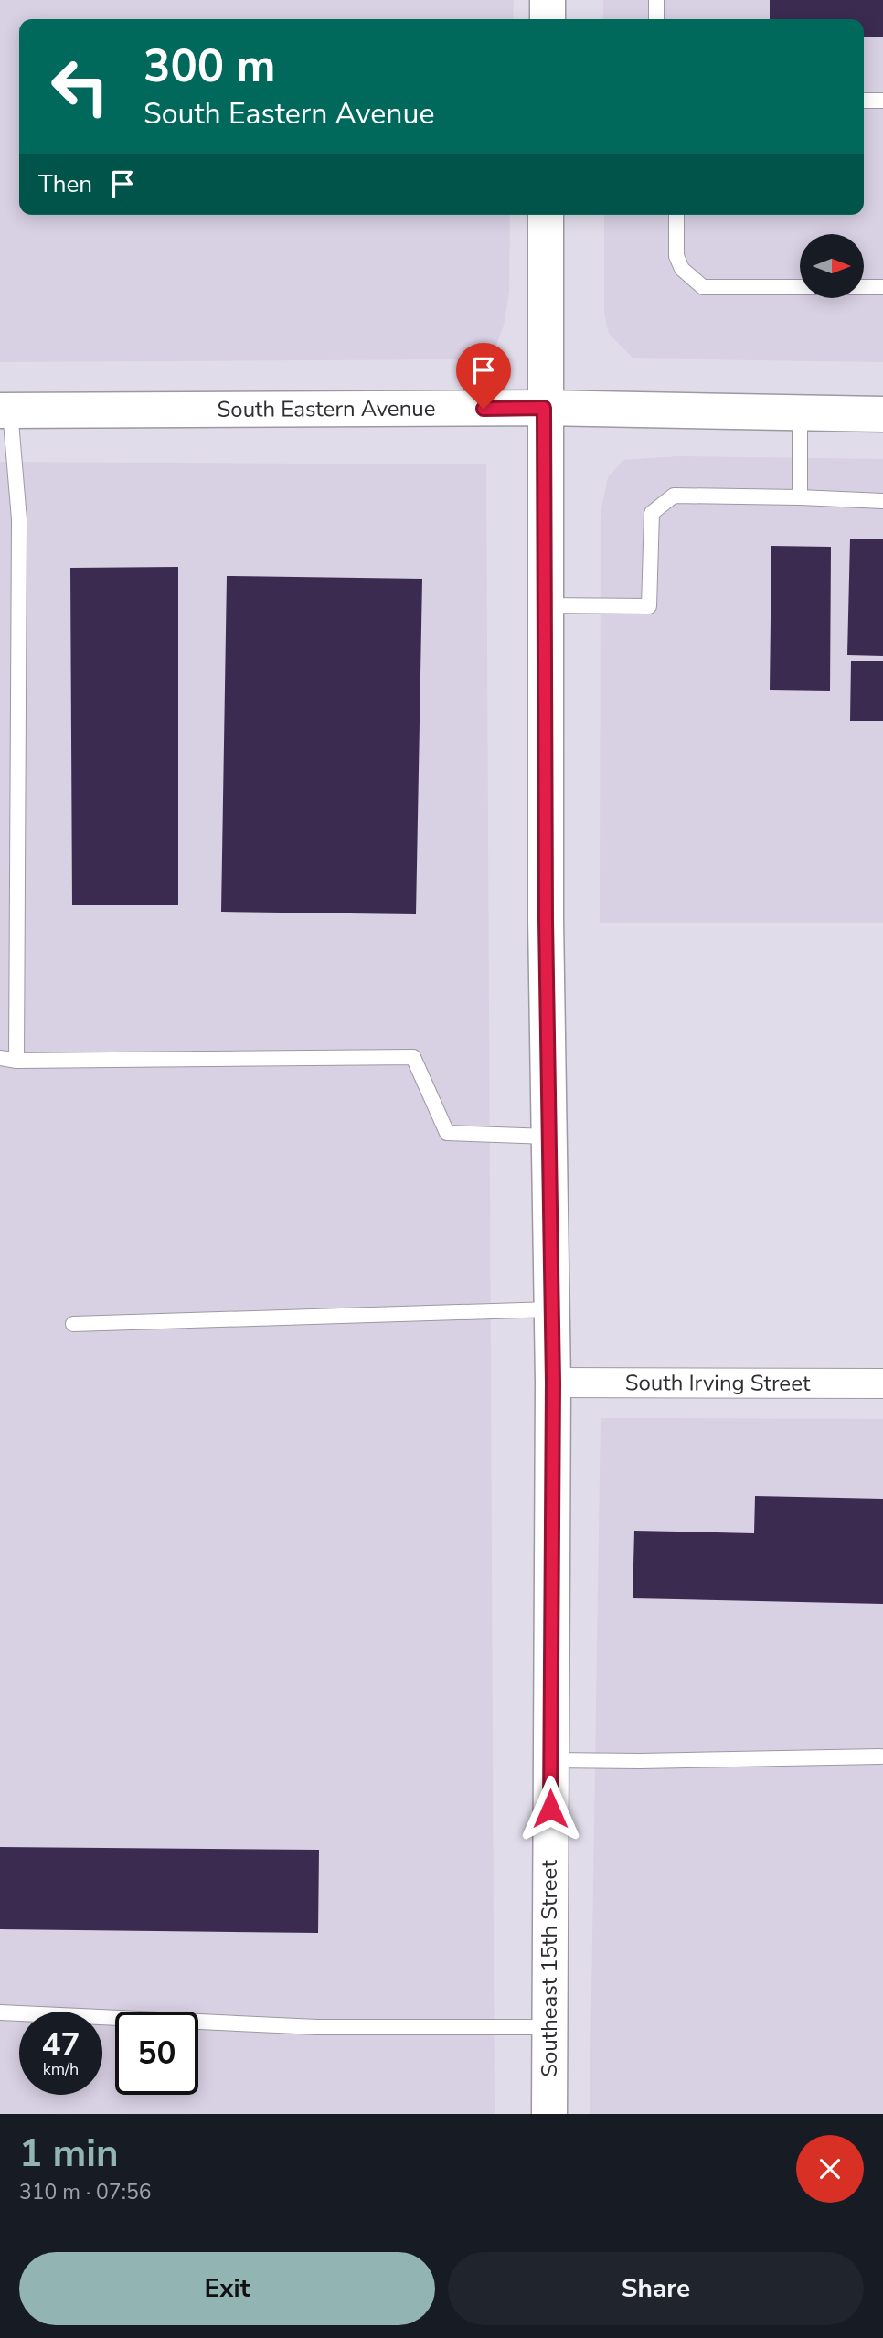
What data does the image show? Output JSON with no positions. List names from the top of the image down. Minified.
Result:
{"streets":{"main road":["South Eastern Avenue","Southeast 15th Street"],"street":["South Irving Street"]},"crossings":[["South Eastern Avenue","Southeast 15th Street"],["South Irving Street","Southeast 15th Street"]],"north":"right","page":{"turn":["300 m","South Eastern Avenue"],"then":"Then","speed":"47 km/h","limit":"50","heading":["1 min","310 m · 07:56"],"buttons":["Exit","Share"]}}
